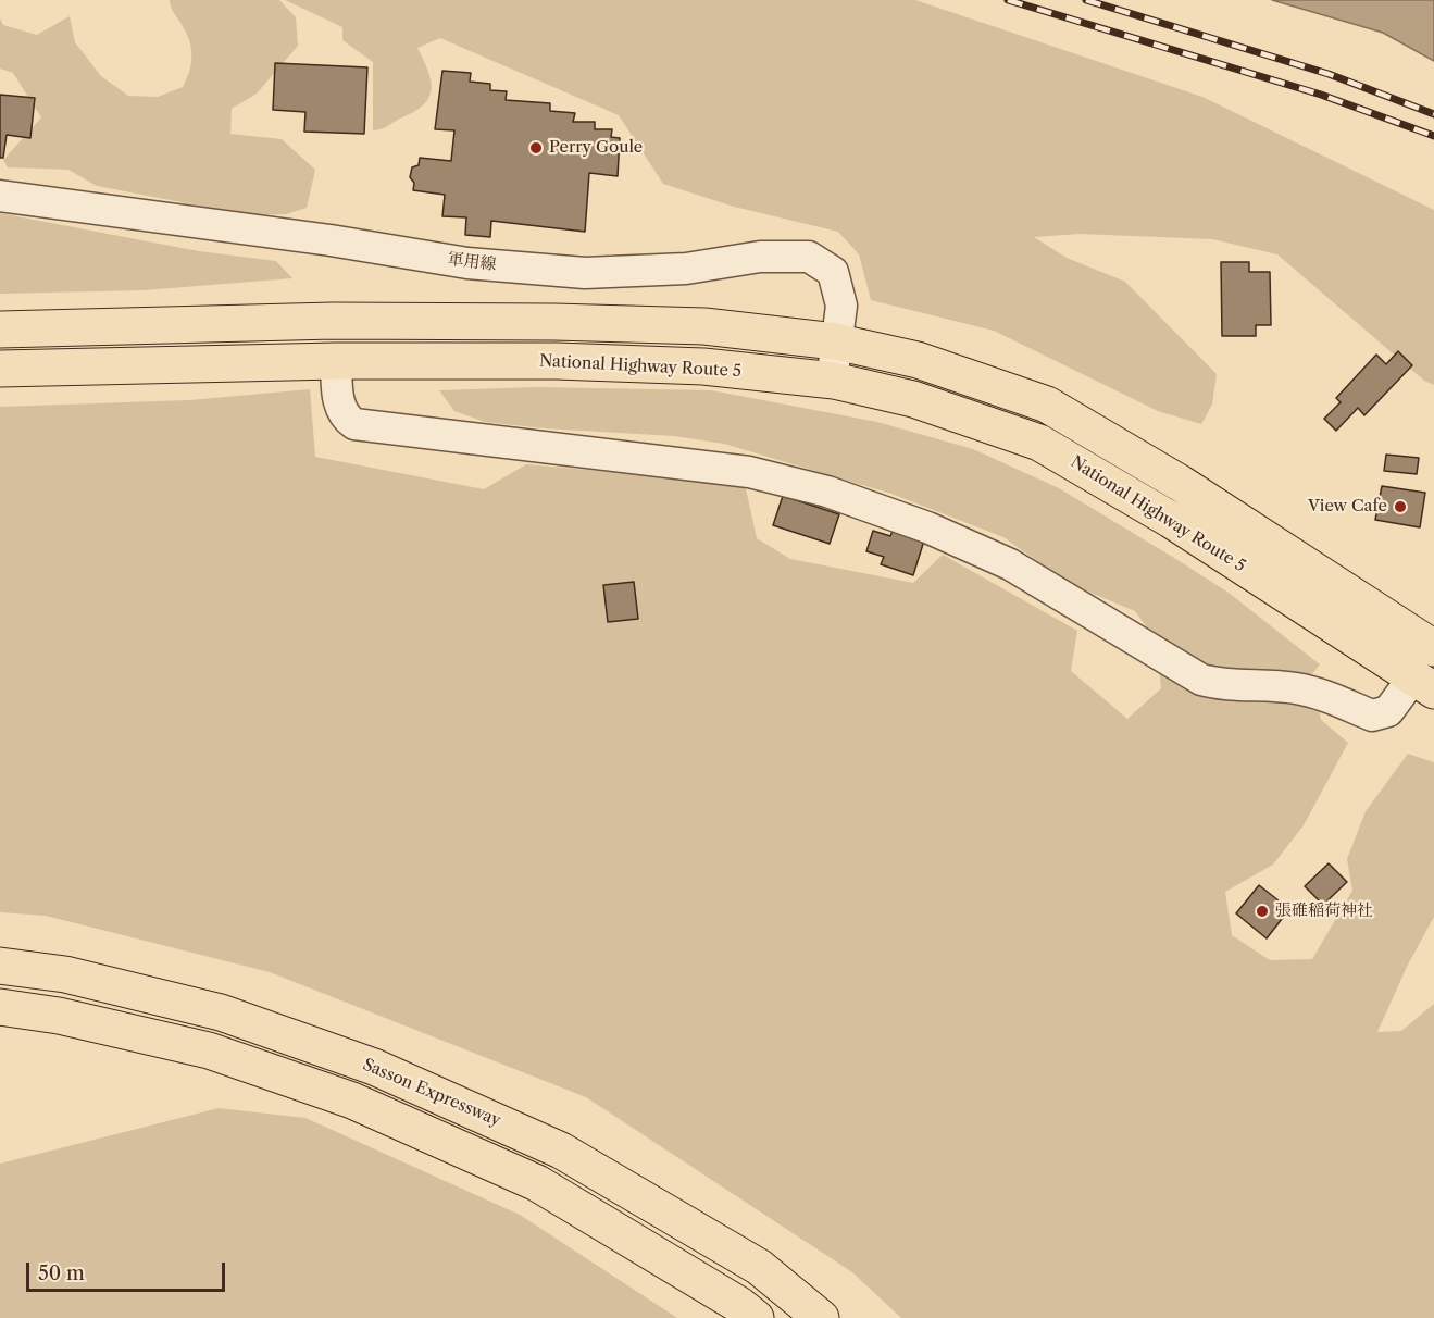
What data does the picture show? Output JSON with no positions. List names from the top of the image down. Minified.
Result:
{"streets":{"highway":["National Highway Route 5","Sasson Expressway"],"street":["軍用線"]},"crossings":[["軍用線","National Highway Route 5"]],"places":["Perry Goule","View Cafe","張碓稲荷神社"],"scale_bar":"50 m"}
